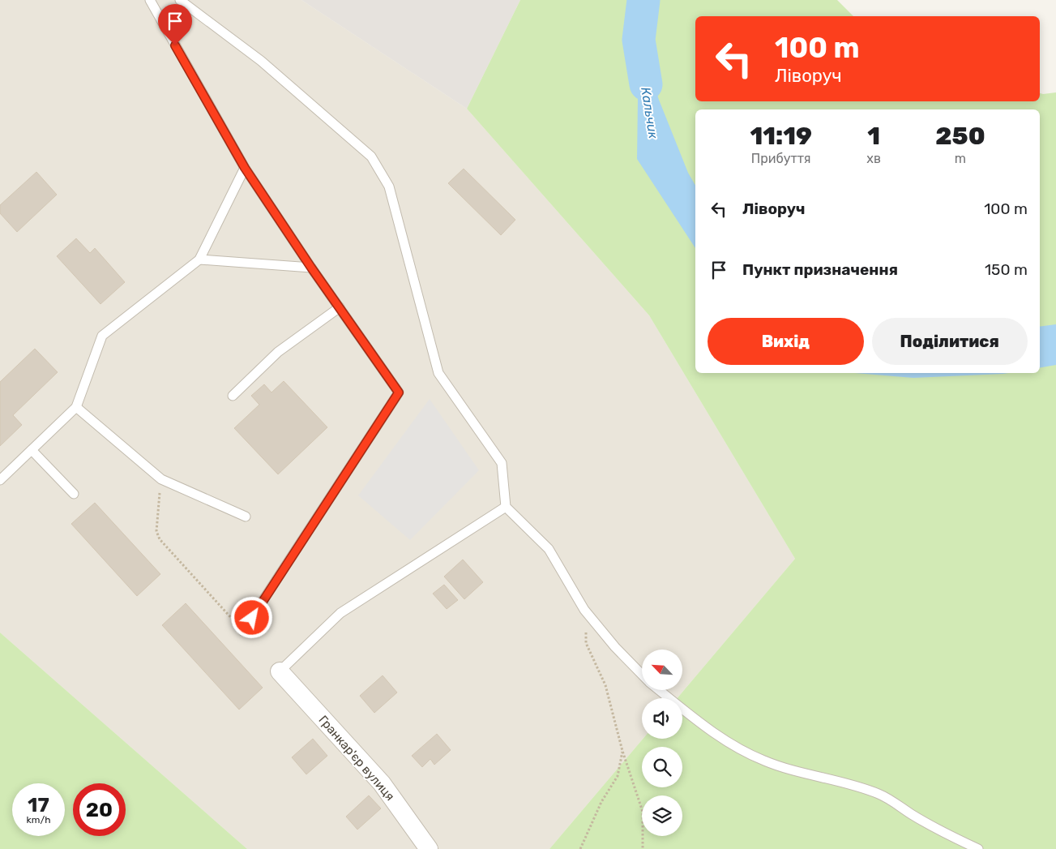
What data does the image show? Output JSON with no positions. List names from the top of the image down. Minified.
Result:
{"streets":{"street":["Гранкар'єр вулиця"]},"water":["Кальчик"],"north":"top left","page":{"turn":["100 m","Ліворуч"],"eta":["11:19","Прибуття","1","хв","250","m"],"list":[{"name":"Ліворуч","value":"100 m"},{"name":"Пункт призначення","value":"150 m"}],"buttons":["Вихід","Поділитися"],"speed":"17 km/h","limit":"20"}}
